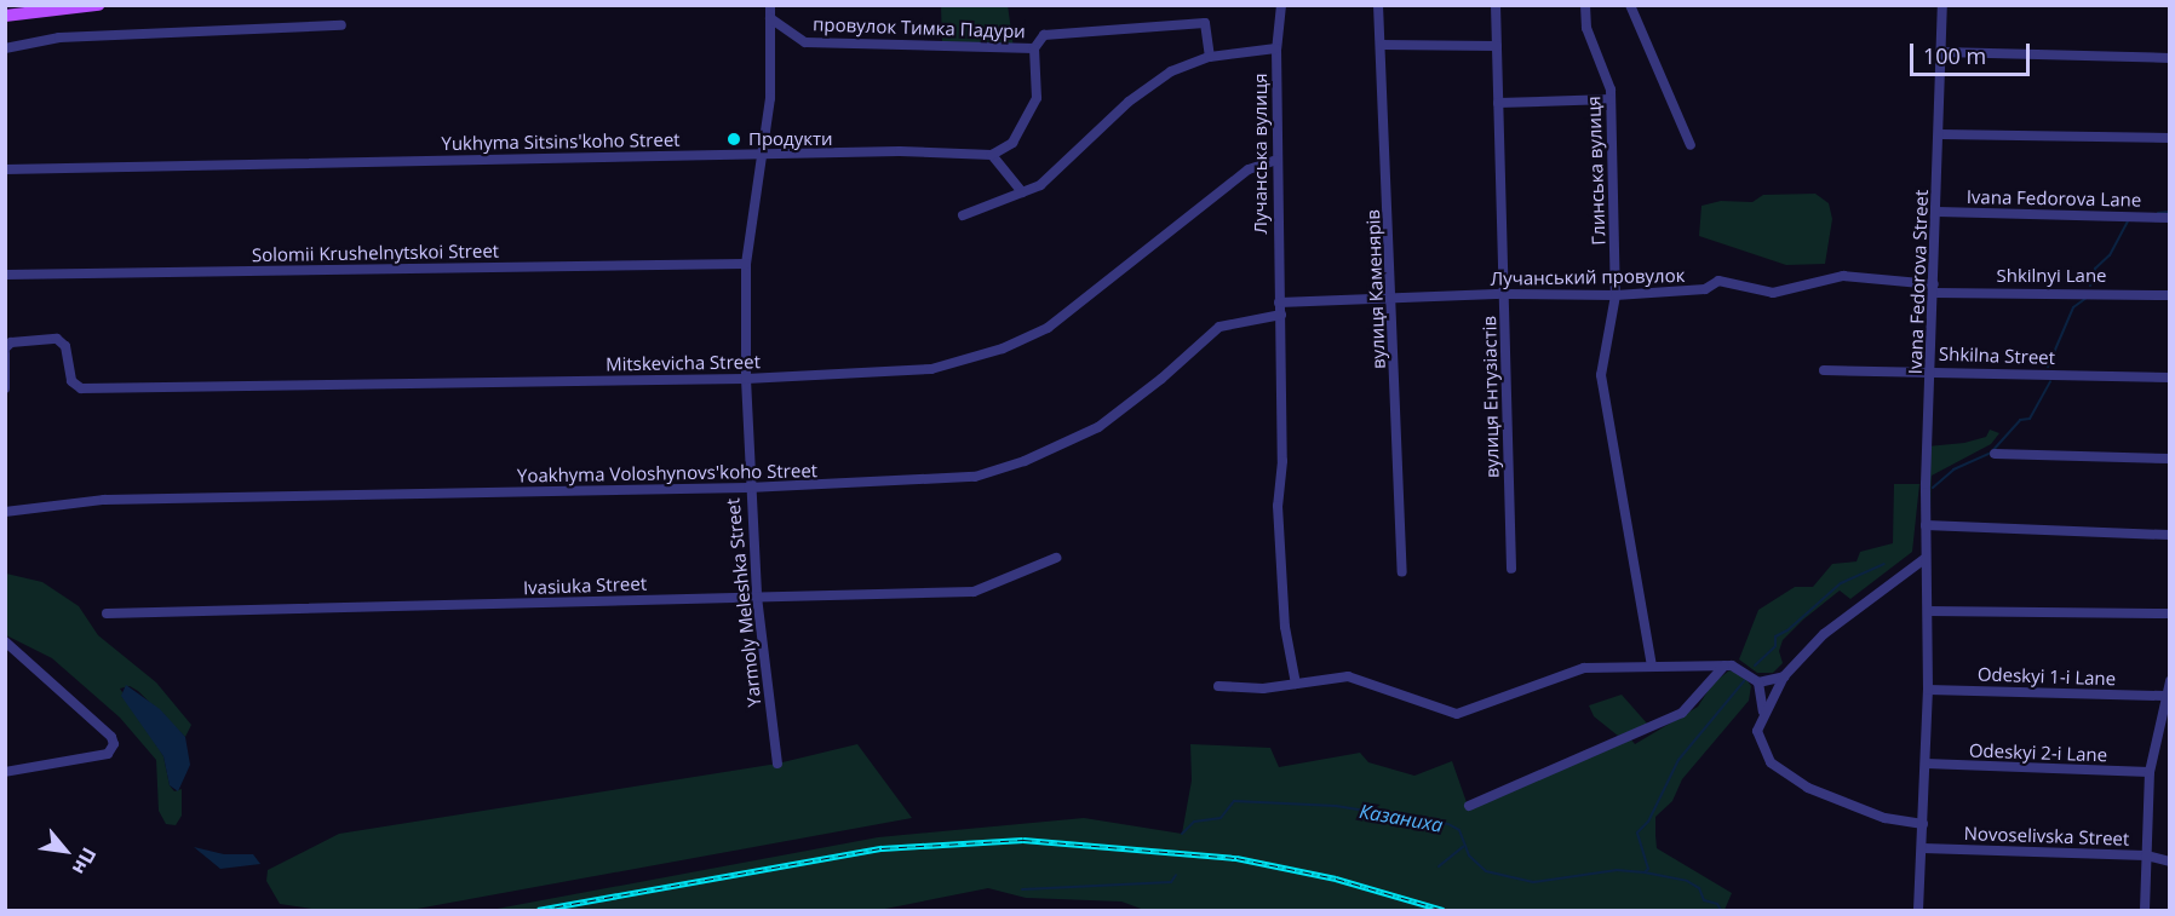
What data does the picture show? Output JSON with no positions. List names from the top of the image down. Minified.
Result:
{"streets":{"street":["провулок Тимка Падури","Yukhyma Sitsins'koho Street","Лучанська вулиця","Глинська вулиця","Ivana Fedorova Lane","Solomii Krushelnytskoi Street","Shkilnyi Lane","Лучанський провулок","Ivana Fedorova Street","вулиця Каменярів","Shkilna Street","Mitskevicha Street","вулиця Ентузіастів","Yoakhyma Voloshynovs'koho Street","Ivasiuka Street","Yarmoly Meleshka Street","Odeskyi 1-i Lane","Odeskyi 2-i Lane","Novoselivska Street"]},"crossings":[["провулок Тимка Падури","Yarmoly Meleshka Street"],["Yukhyma Sitsins'koho Street","Yarmoly Meleshka Street"],["Лучанська вулиця","Лучанський провулок"],["Лучанська вулиця","Mitskevicha Street"],["Лучанська вулиця","Yoakhyma Voloshynovs'koho Street"],["Глинська вулиця","Лучанський провулок"],["Ivana Fedorova Lane","Ivana Fedorova Street"],["Solomii Krushelnytskoi Street","Yarmoly Meleshka Street"],["Shkilnyi Lane","Лучанський провулок"],["Shkilnyi Lane","Ivana Fedorova Street"],["Лучанський провулок","Ivana Fedorova Street"],["Лучанський провулок","вулиця Каменярів"],["Лучанський провулок","вулиця Ентузіастів"],["Ivana Fedorova Street","Shkilna Street"],["Ivana Fedorova Street","Odeskyi 1-i Lane"],["Ivana Fedorova Street","Odeskyi 2-i Lane"],["Ivana Fedorova Street","Novoselivska Street"],["Mitskevicha Street","Yarmoly Meleshka Street"],["Yoakhyma Voloshynovs'koho Street","Yarmoly Meleshka Street"],["Ivasiuka Street","Yarmoly Meleshka Street"]],"water":["Казаниха"],"places":["Продукти"],"scale_bar":"100 m","north":"bottom right"}
